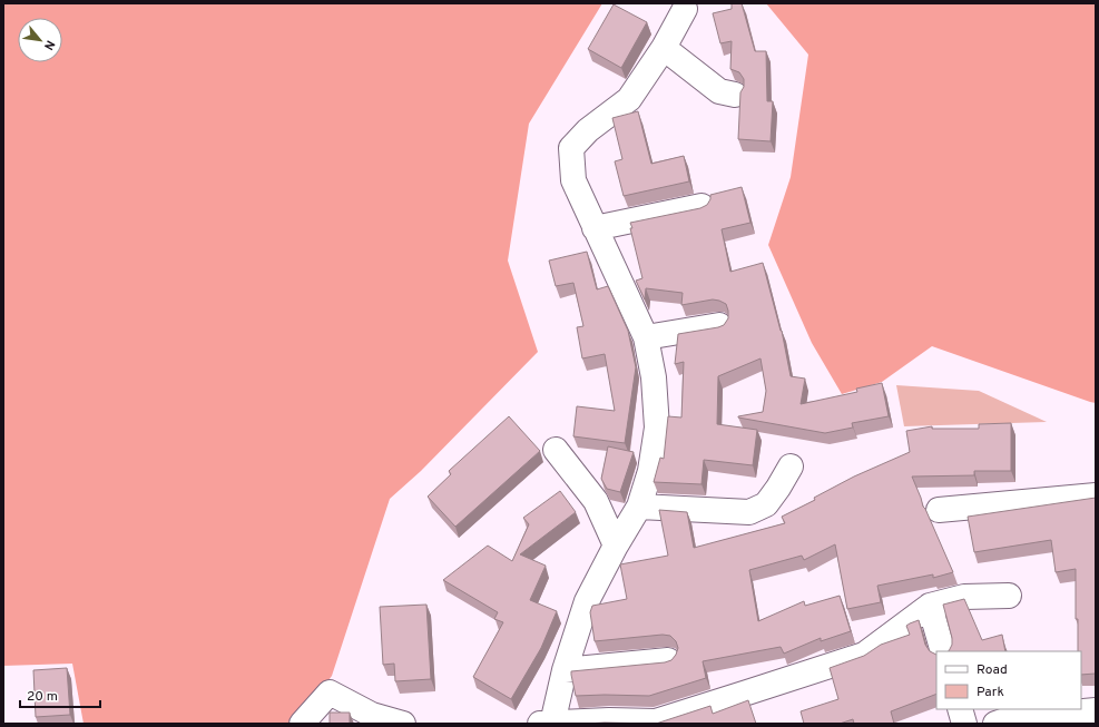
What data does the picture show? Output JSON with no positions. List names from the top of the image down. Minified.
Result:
{"legend":["Road","Park"],"scale_bar":"20 m","north":"bottom right"}
